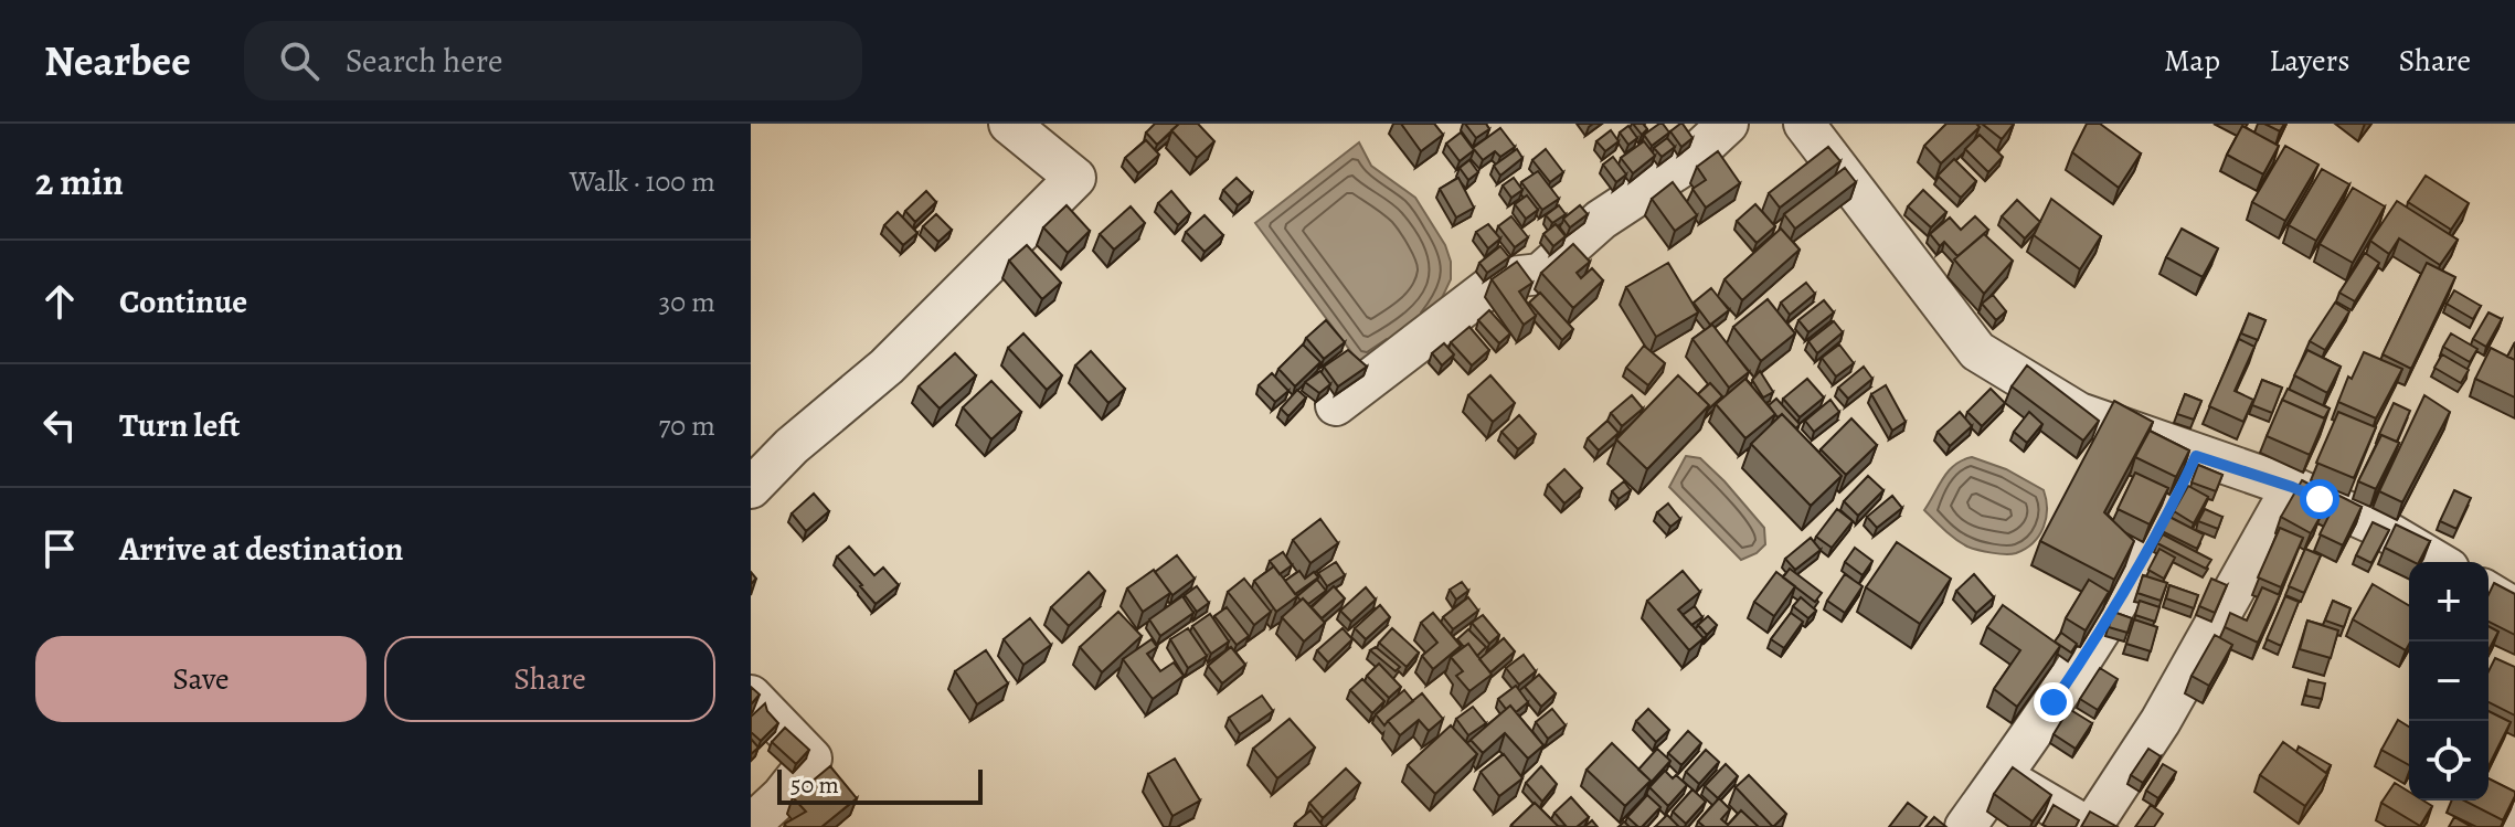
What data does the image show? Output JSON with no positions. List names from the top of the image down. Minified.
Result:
{"scale_bar":"50 m","page":{"header":"Nearbee","search":"Search here","nav":["Map","Layers","Share"],"heading":["2 min","Walk · 100 m"],"list":[["Continue","30 m"],["Turn left","70 m"],"Arrive at destination"],"map_buttons":["+","−"],"buttons":["Save","Share"],"scale":"50 m"}}
